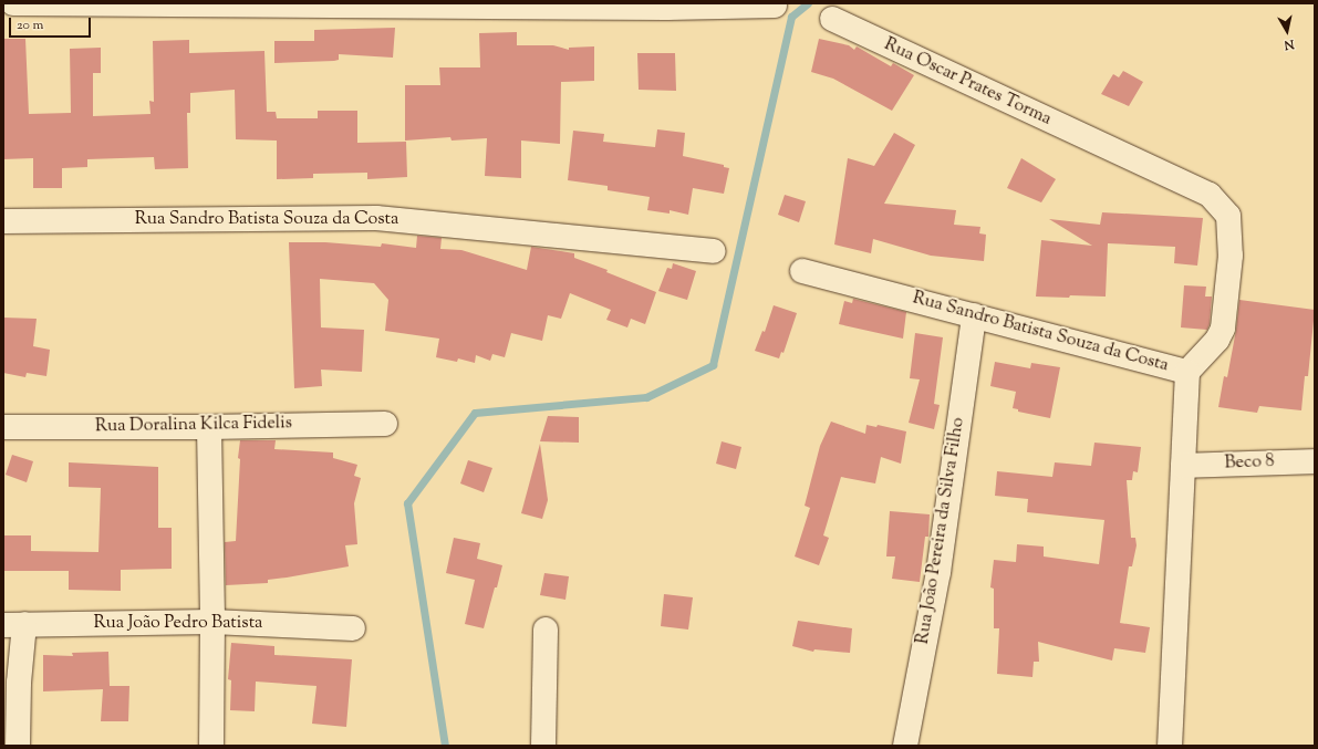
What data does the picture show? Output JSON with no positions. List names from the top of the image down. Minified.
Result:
{"streets":{"street":["Rua Oscar Prates Torma","Rua Sandro Batista Souza da Costa","Rua Doralina Kilca Fidelis","Beco 8","Rua João Pereira da Silva Filho","Rua João Pedro Batista"]},"crossings":[["Rua Oscar Prates Torma","Rua Sandro Batista Souza da Costa"],["Rua Sandro Batista Souza da Costa","Beco 8"],["Rua Sandro Batista Souza da Costa","Rua João Pereira da Silva Filho"]],"scale_bar":"20 m","north":"bottom"}
